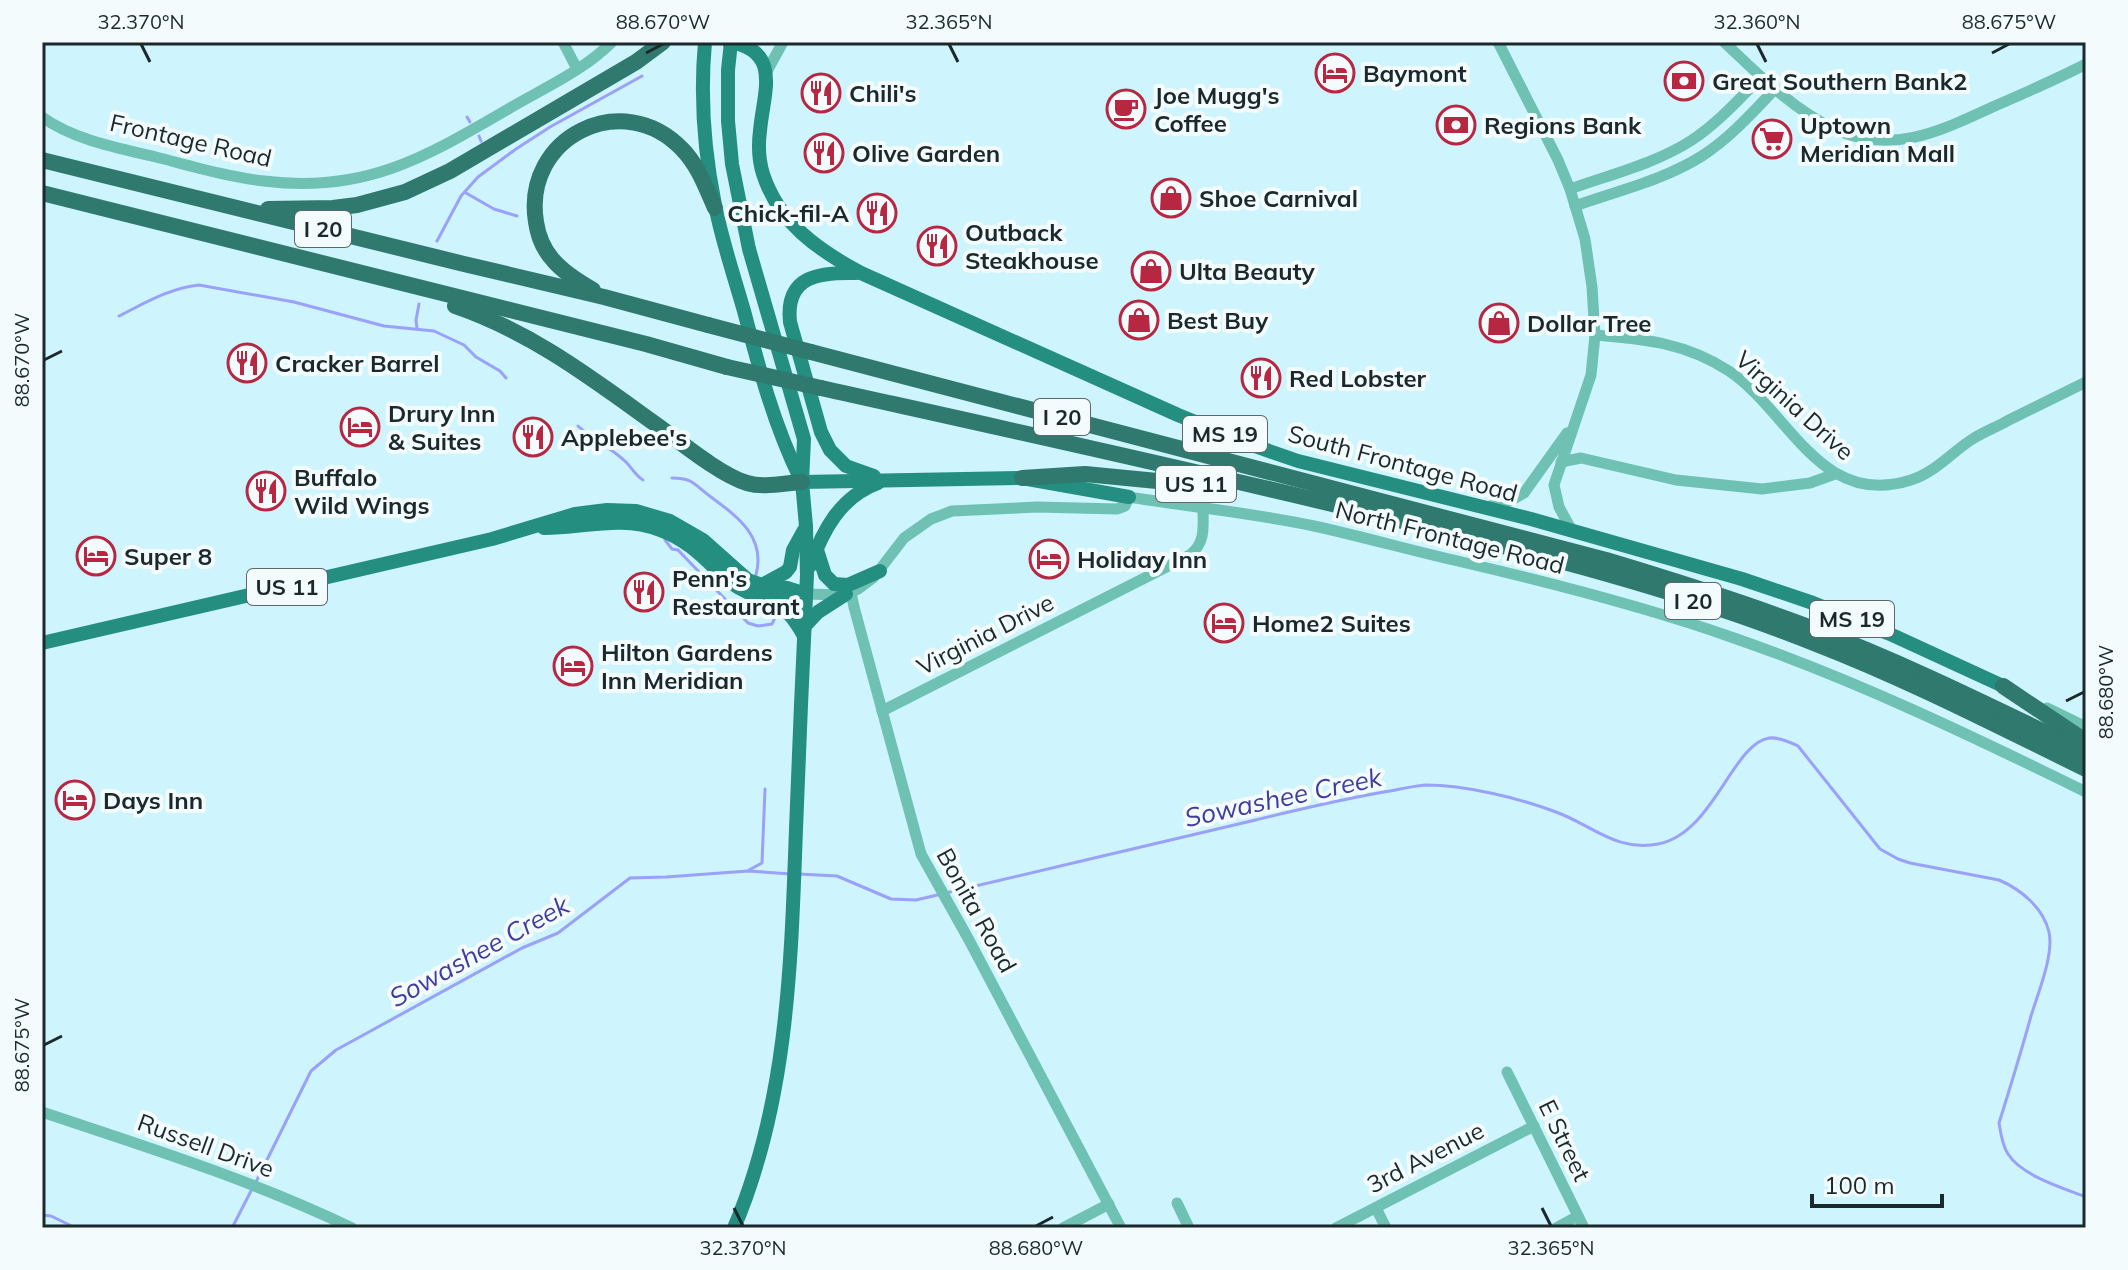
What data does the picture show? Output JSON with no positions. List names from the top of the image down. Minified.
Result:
{"streets":{"highway":["I 20","MS 19","US 11"],"main road":["South Frontage Road"],"street":["Frontage Road","Virginia Drive","North Frontage Road","Bonita Road","E Street","Russell Drive","3rd Avenue"]},"crossings":[["I 20","US 11"],["Virginia Drive","North Frontage Road"],["Virginia Drive","Bonita Road"],["MS 19","South Frontage Road"],["North Frontage Road","Bonita Road"],["E Street","3rd Avenue"]],"water":["Sowashee Creek"],"places":{"hotel":["Baymont","Drury Inn & Suites","Super 8","Holiday Inn","Home2 Suites","Hilton Gardens Inn Meridian","Days Inn"],"bank":["Great Southern Bank2","Regions Bank"],"restaurant":["Chili's","Olive Garden","Chick-fil-A","Outback Steakhouse","Cracker Barrel","Red Lobster","Applebee's","Buffalo Wild Wings","Penn's Restaurant"],"cafe":["Joe Mugg's Coffee"],"supermarket":["Uptown Meridian Mall"],"shop":["Shoe Carnival","Ulta Beauty","Best Buy","Dollar Tree"]},"scale_bar":"100 m","coordinates":["32.370°N","88.670°W","32.365°N","32.360°N","88.675°W","88.680°W"]}
